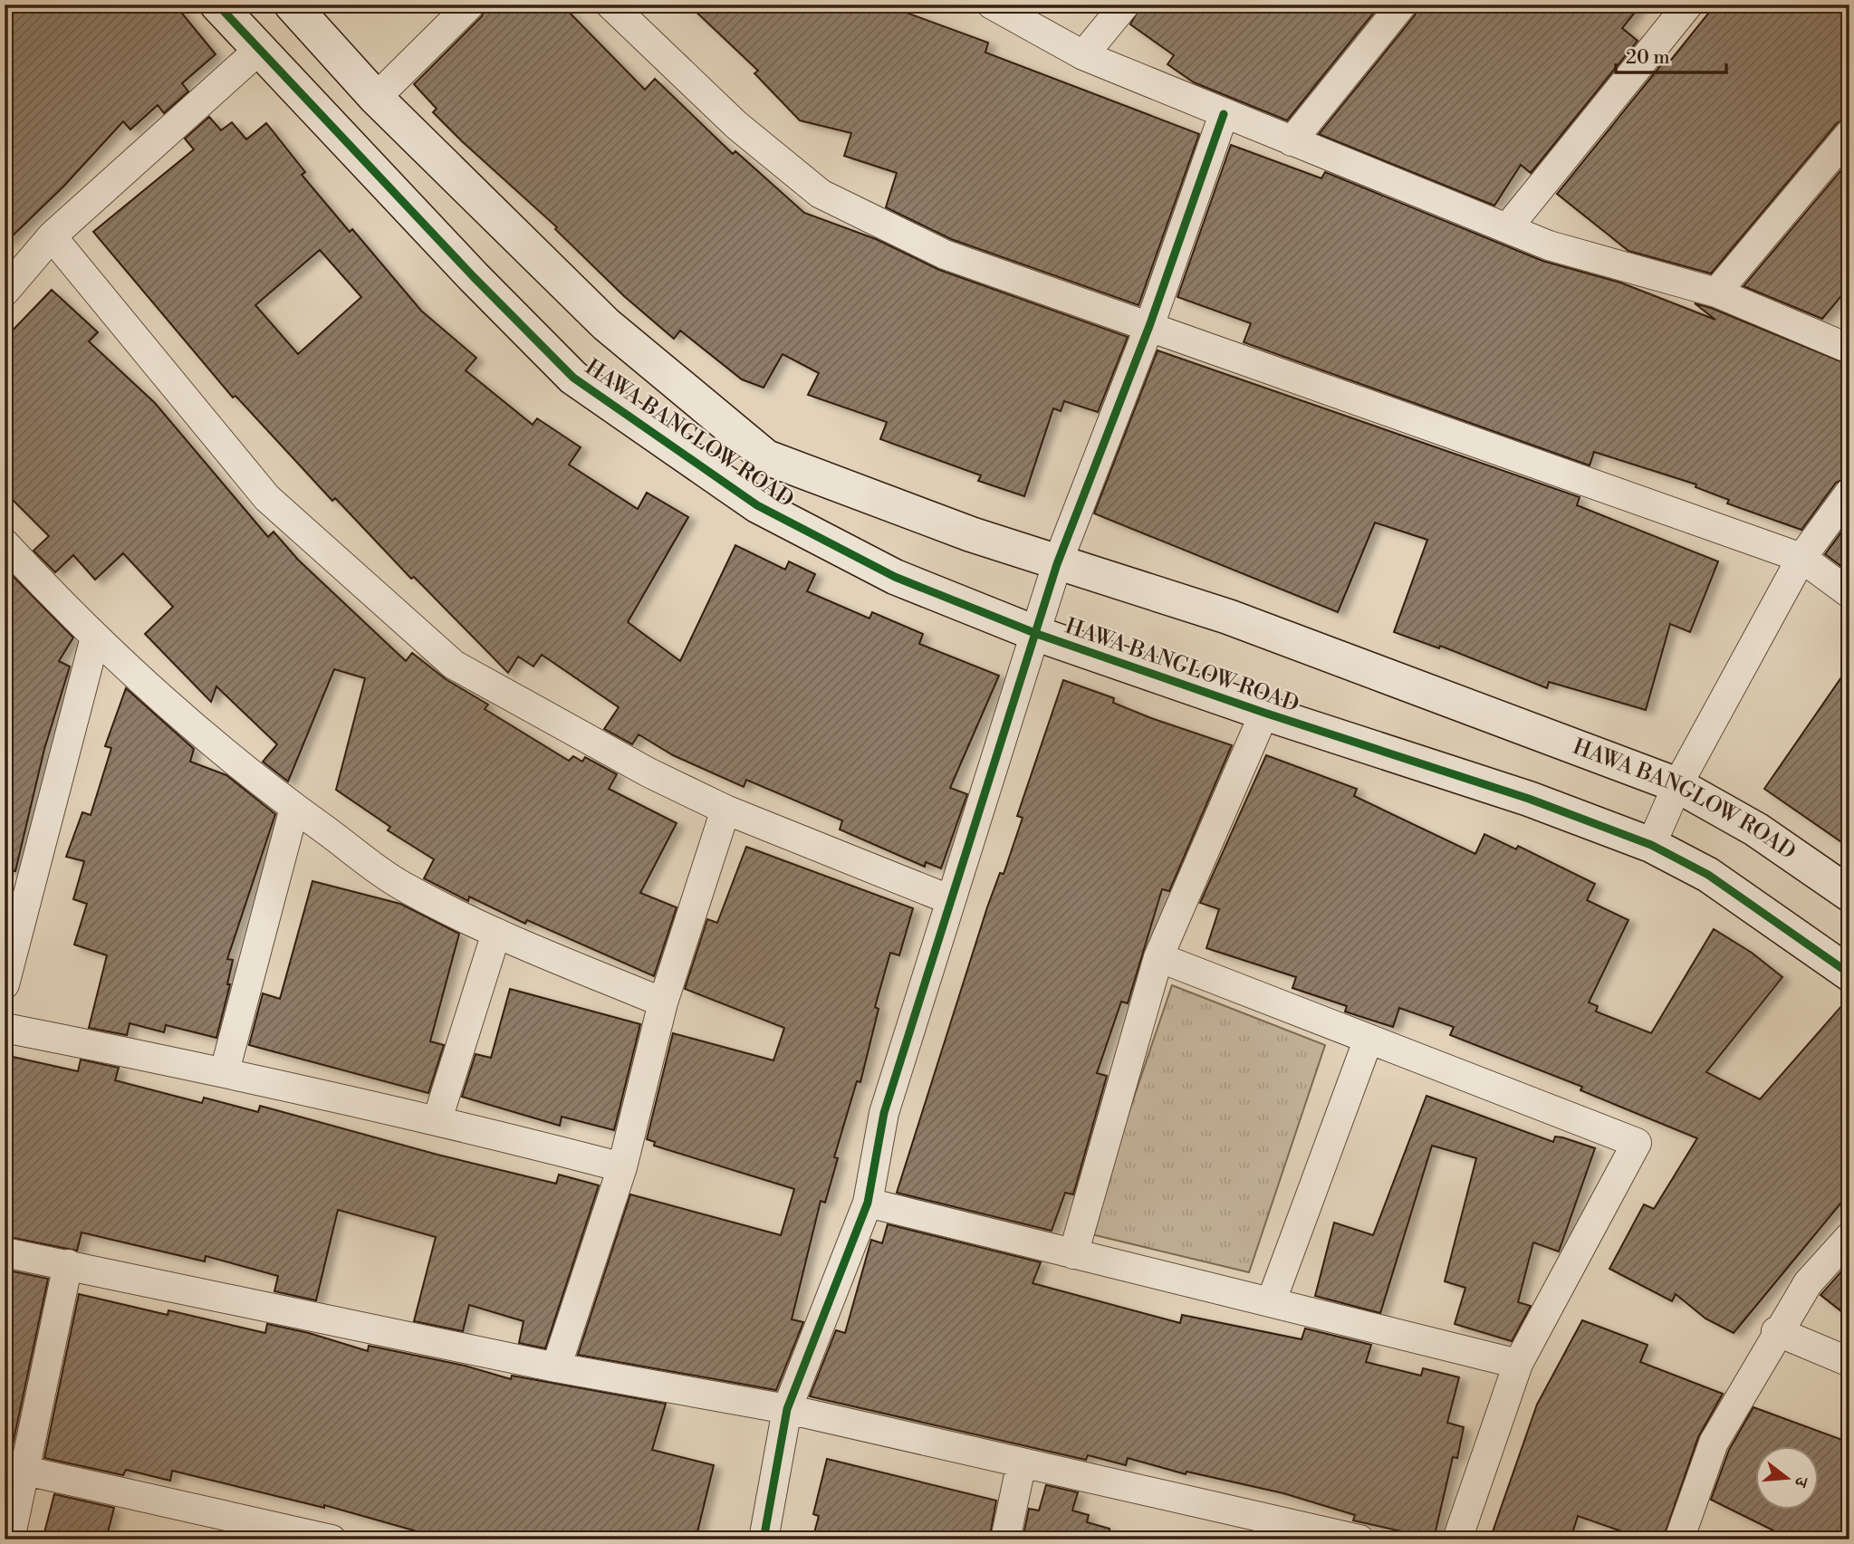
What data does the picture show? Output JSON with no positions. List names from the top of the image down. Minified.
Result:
{"streets":{"street":["HAWA BANGLOW ROAD"]},"scale_bar":"20 m","north":"right"}
